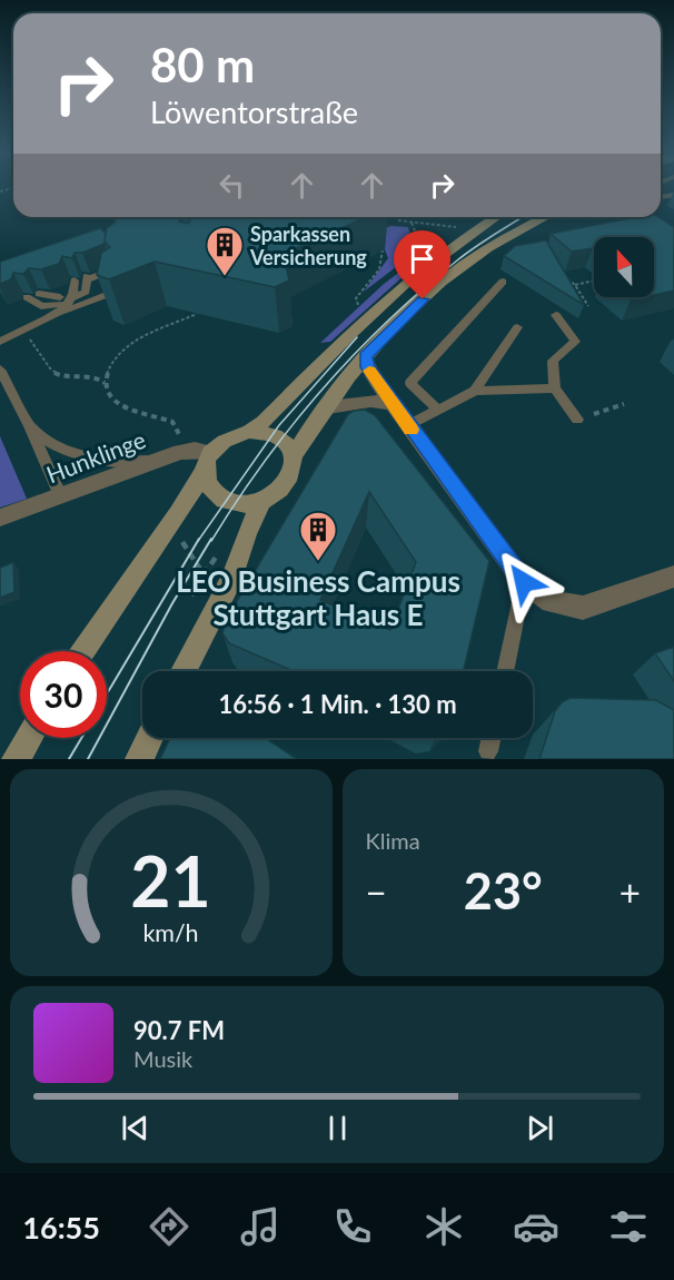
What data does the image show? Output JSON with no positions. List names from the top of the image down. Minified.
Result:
{"streets":{"street":["Hunklinge"]},"places":{"building":["Sparkassen Versicherung","LEO Business Campus Stuttgart Haus E"]},"north":"top","page":{"turn":["80 m","Löwentorstraße"],"limit":"30","trip":"16:56 · 1 Min. · 130 m","tile":"Klima","heat":["−","23°","+"],"song":["90.7 FM","Musik"],"tabs":"16:55","gauge":["21","km/h"]}}
